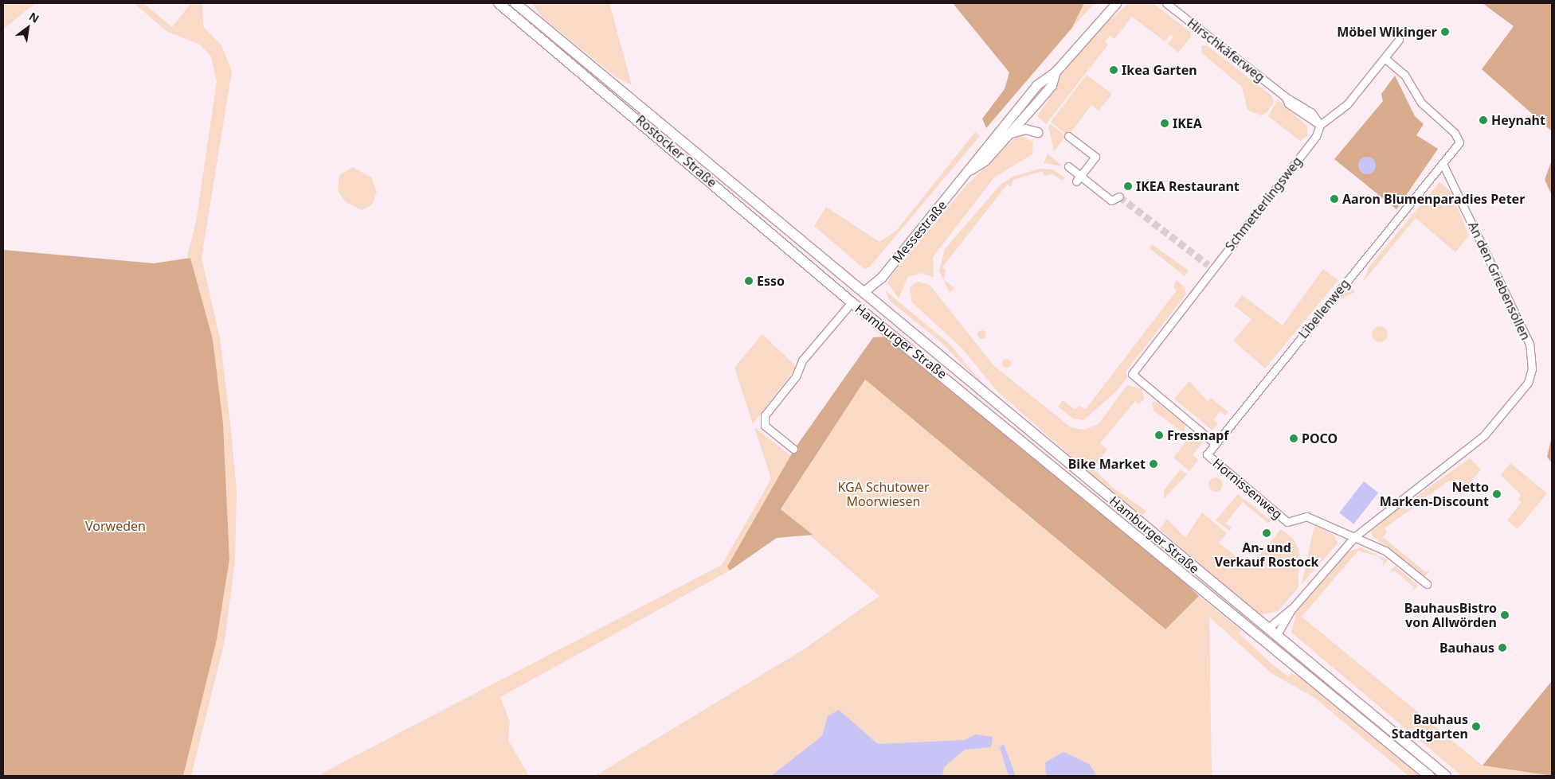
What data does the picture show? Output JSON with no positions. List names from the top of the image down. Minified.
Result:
{"streets":{"main road":["Rostocker Straße","Messestraße","An den Griebensöllen","Hamburger Straße"],"street":["Hirschkäferweg","Schmetterlingsweg","Libellenweg","Hornissenweg"]},"crossings":[["Hirschkäferweg","Schmetterlingsweg"],["Rostocker Straße","Messestraße"],["Rostocker Straße","Hamburger Straße"],["Schmetterlingsweg","Hornissenweg"],["Messestraße","Hamburger Straße"],["An den Griebensöllen","Libellenweg"],["An den Griebensöllen","Hamburger Straße"],["An den Griebensöllen","Hornissenweg"],["Libellenweg","Hornissenweg"]],"parks":["KGA Schutower Moorwiesen","Vorweden"],"places":["Möbel Wikinger","Ikea Garten","Heynaht","IKEA","IKEA Restaurant","Aaron Blumenparadies Peter","Esso","Fressnapf","POCO","Bike Market","Netto Marken-Discount","An- und Verkauf Rostock","BauhausBistro von Allwörden","Bauhaus","Bauhaus Stadtgarten"],"north":"top right"}
